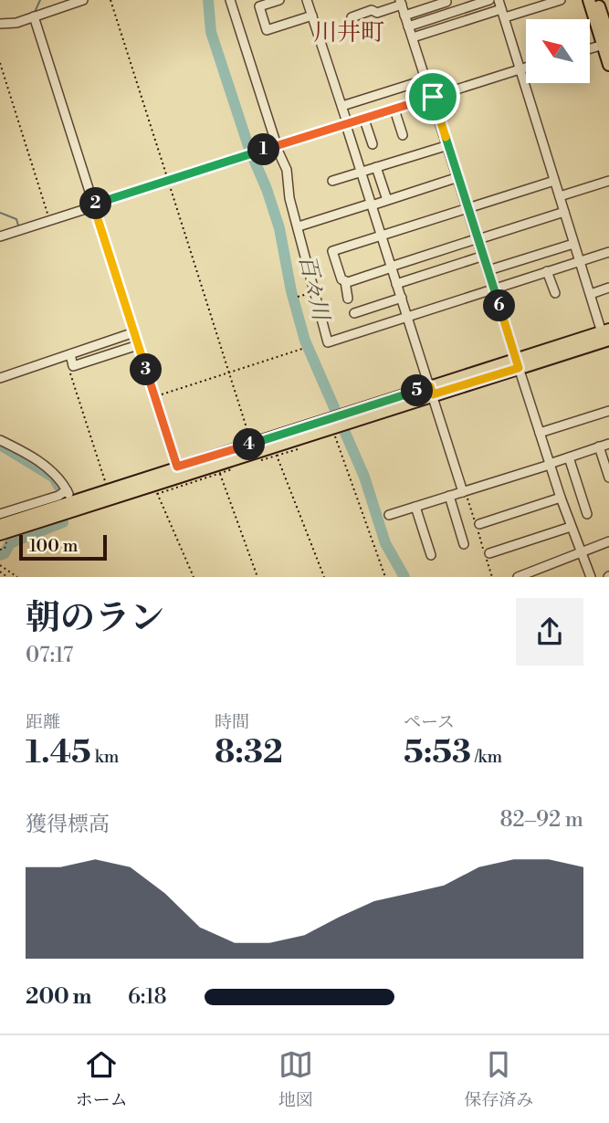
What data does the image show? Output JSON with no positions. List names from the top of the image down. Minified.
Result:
{"districts":["川井町"],"water":["百々川"],"scale_bar":"100 m","north":"top left","page":{"pins":["1","2","6","3","5","4"],"scale":"100 m","heading":["朝のラン","07:17"],"stats":[["距離","1.45 km"],["時間","8:32"],["ペース","5:53 /km"]],"chart":["獲得標高","82–92 m"],"list":[{"name":"200 m","note":"6:18"}],"tabs":["ホーム","地図","保存済み"]}}
